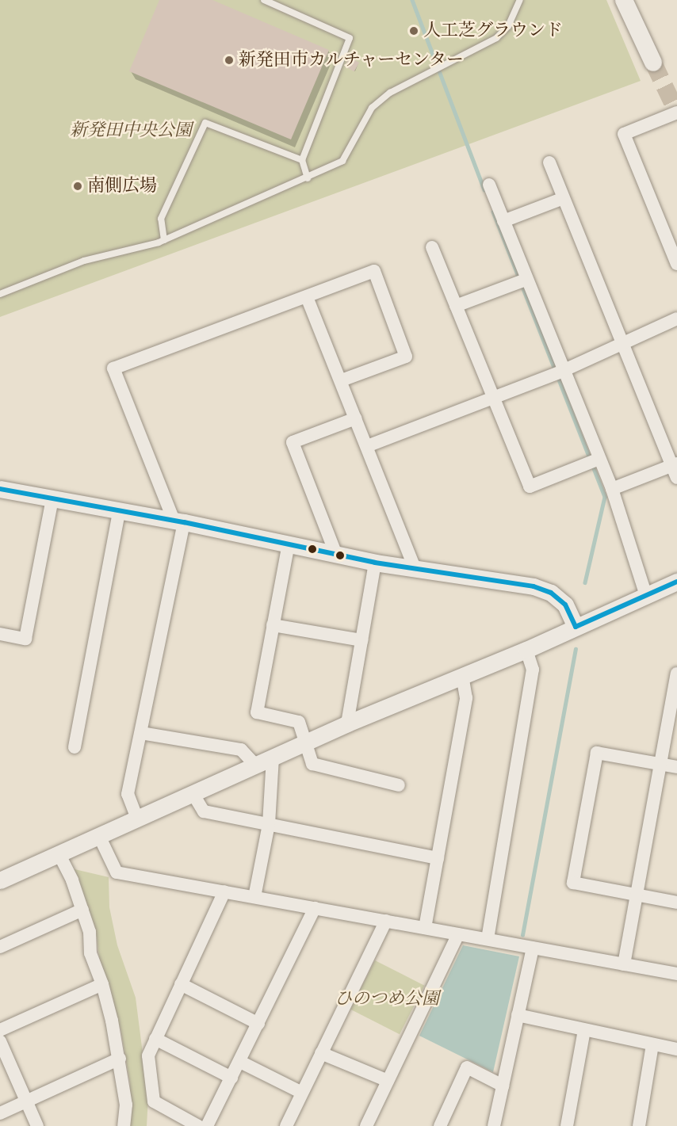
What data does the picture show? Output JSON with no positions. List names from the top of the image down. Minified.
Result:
{"parks":["新発田中央公園","ひのつめ公園"],"places":["人工芝グラウンド","新発田市カルチャーセンター","南側広場"]}
